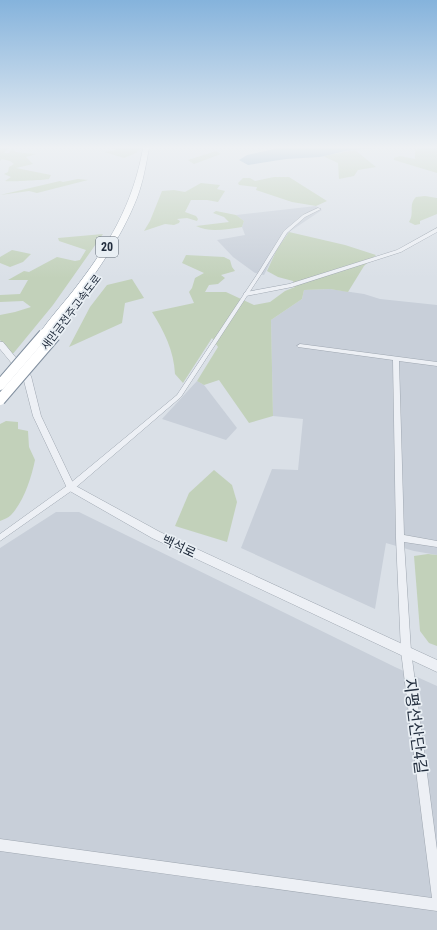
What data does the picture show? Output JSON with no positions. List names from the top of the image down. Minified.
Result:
{"streets":{"highway":["20","새만금전주고속도로"],"street":["백석로","지평선산단4길"]},"crossings":[["백석로","지평선산단4길"]]}
